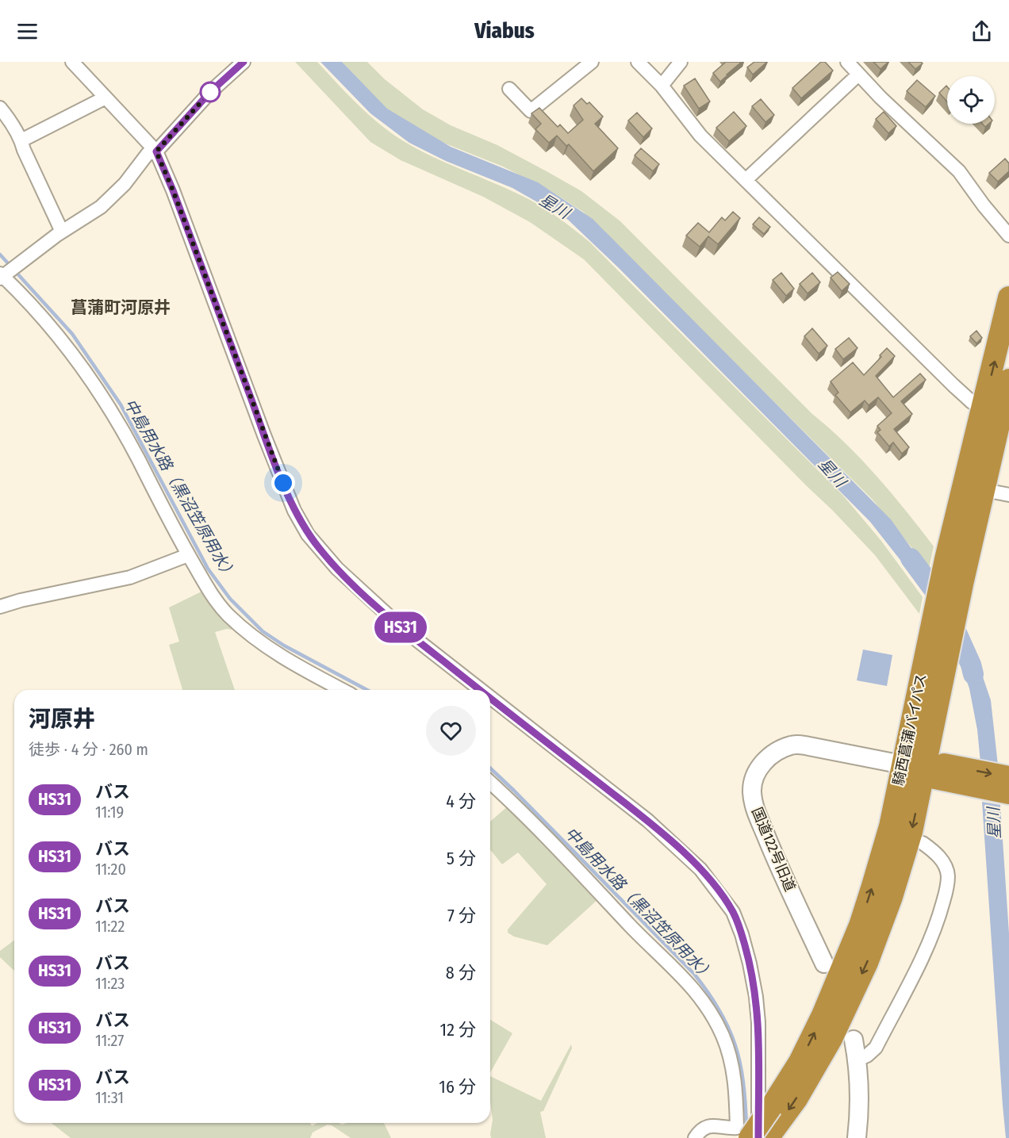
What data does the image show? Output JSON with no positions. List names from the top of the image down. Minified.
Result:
{"streets":{"highway":["騎西菖蒲バイパス"],"street":["国道122号旧道"]},"crossings":[["騎西菖蒲バイパス","国道122号旧道"]],"districts":["菖蒲町河原井"],"water":["星川","中島用水路（黒沼笠原用水）"],"lines":["bus line HS31"],"page":{"header":"Viabus","on_map":"HS31","heading":["河原井","徒歩 · 4 分 · 260 m"],"list":[{"mark":"HS31","name":"バス","note":"11:19","value":"4 分"},{"mark":"HS31","name":"バス","note":"11:20","value":"5 分"},{"mark":"HS31","name":"バス","note":"11:22","value":"7 分"},{"mark":"HS31","name":"バス","note":"11:23","value":"8 分"},{"mark":"HS31","name":"バス","note":"11:27","value":"12 分"},{"mark":"HS31","name":"バス","note":"11:31","value":"16 分"}]}}
